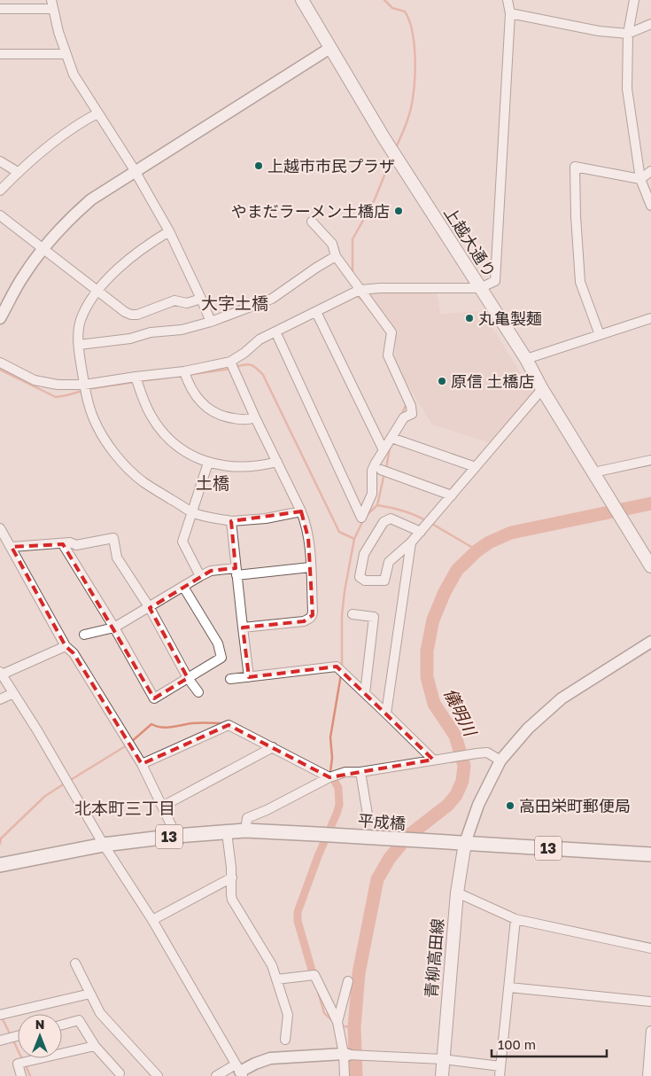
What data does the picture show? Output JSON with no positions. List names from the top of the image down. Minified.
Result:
{"streets":{"main road":["上越大通り","平成橋","13","青柳高田線"]},"crossings":[["平成橋","13"],["平成橋","青柳高田線"],["13","青柳高田線"]],"districts":["大字土橋","土橋","北本町三丁目"],"water":["儀明川"],"places":["上越市市民プラザ","やまだラーメン土橋店","丸亀製麺","原信 土橋店","高田栄町郵便局"],"scale_bar":"100 m","north":"top"}
